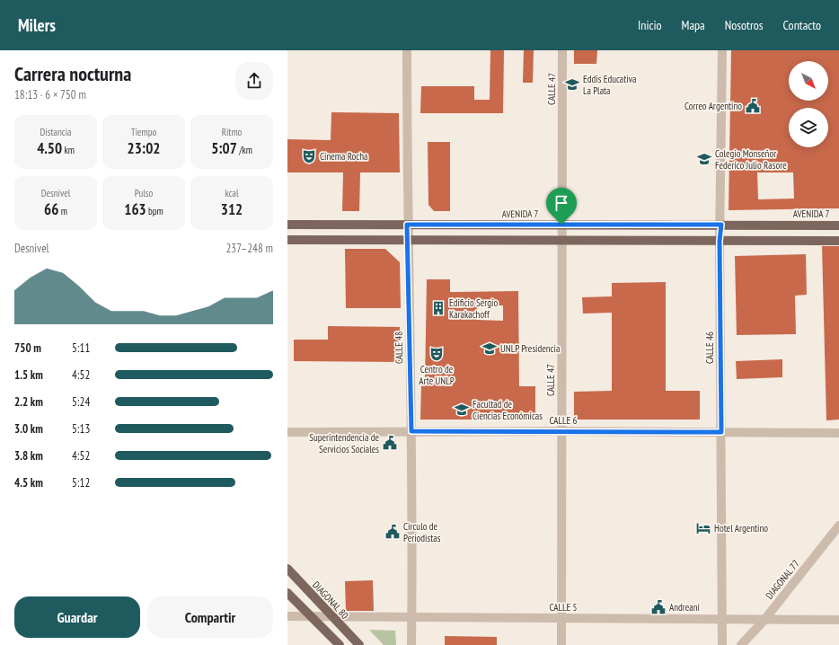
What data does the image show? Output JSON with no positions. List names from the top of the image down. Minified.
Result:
{"streets":{"main road":["AVENIDA 7","DIAGONAL 80"],"street":["CALLE 47","CALLE 48","CALLE 46","CALLE 6","DIAGONAL 77","CALLE 5"]},"crossings":[["CALLE 47","AVENIDA 7"],["CALLE 47","CALLE 6"],["CALLE 47","CALLE 5"],["AVENIDA 7","CALLE 48"],["AVENIDA 7","CALLE 46"],["CALLE 48","CALLE 6"],["CALLE 48","CALLE 5"],["CALLE 46","CALLE 6"],["CALLE 46","CALLE 5"],["DIAGONAL 77","CALLE 5"],["DIAGONAL 80","CALLE 5"]],"places":{"school or university":["Eddis Educativa La Plata","Colegio Monseñor Federico Julio Rasore","UNLP Presidencia","Facultad de Ciencias Económicas"],"public building":["Correo Argentino","Superintendencia de Servicios Sociales","Circulo de Periodistas","Andreani"],"theatre":["Cinema Rocha","Centro de Arte UNLP"],"building":["Edificio Sergio Karakachoff"],"hotel":["Hotel Argentino"]},"north":"bottom right","page":{"header":"Milers","nav":["Inicio","Mapa","Nosotros","Contacto"],"heading":["Carrera nocturna","18:13 · 6 × 750 m"],"stats":[["Distancia","4.50 km"],["Tiempo","23:02"],["Ritmo","5:07 /km"],["Desnivel","66 m"],["Pulso","163 bpm"],["kcal","312"]],"chart":["Desnivel","237–248 m"],"list":[{"name":"750 m","note":"5:11"},{"name":"1.5 km","note":"4:52"},{"name":"2.2 km","note":"5:24"},{"name":"3.0 km","note":"5:13"},{"name":"3.8 km","note":"4:52"},{"name":"4.5 km","note":"5:12"}],"buttons":["Guardar","Compartir"]}}
